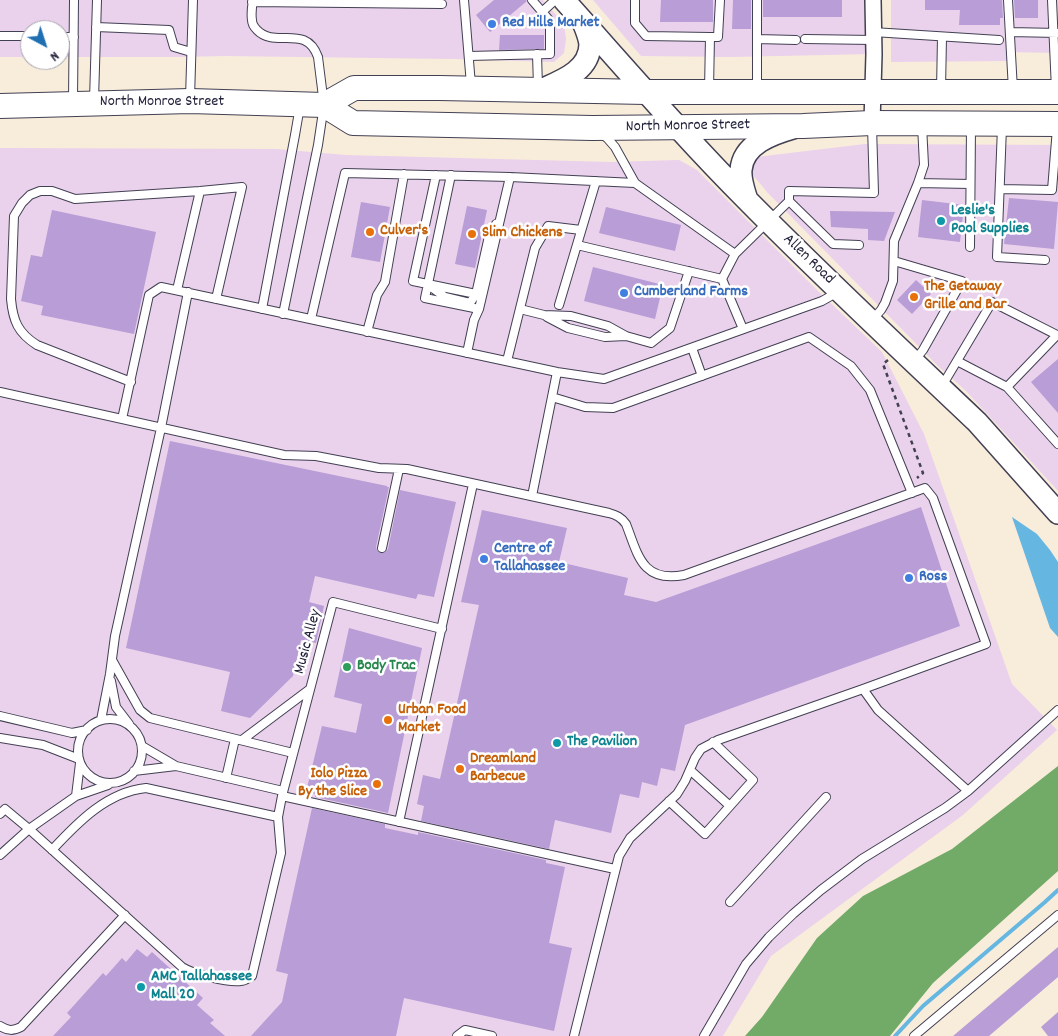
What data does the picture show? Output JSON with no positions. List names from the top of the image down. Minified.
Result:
{"streets":{"main road":["North Monroe Street"],"street":["Allen Road"],"lane":["Music Alley"]},"crossings":[["North Monroe Street","Allen Road"]],"places":["Red Hills Market","Leslie's Pool Supplies","Culver's","Slim Chickens","Cumberland Farms","The Getaway Grille and Bar","Centre of Tallahassee","Ross","Body Trac","Urban Food Market","The Pavilion","Dreamland Barbecue","Iolo Pizza By the Slice","AMC Tallahassee Mall 20"],"north":"bottom right"}
